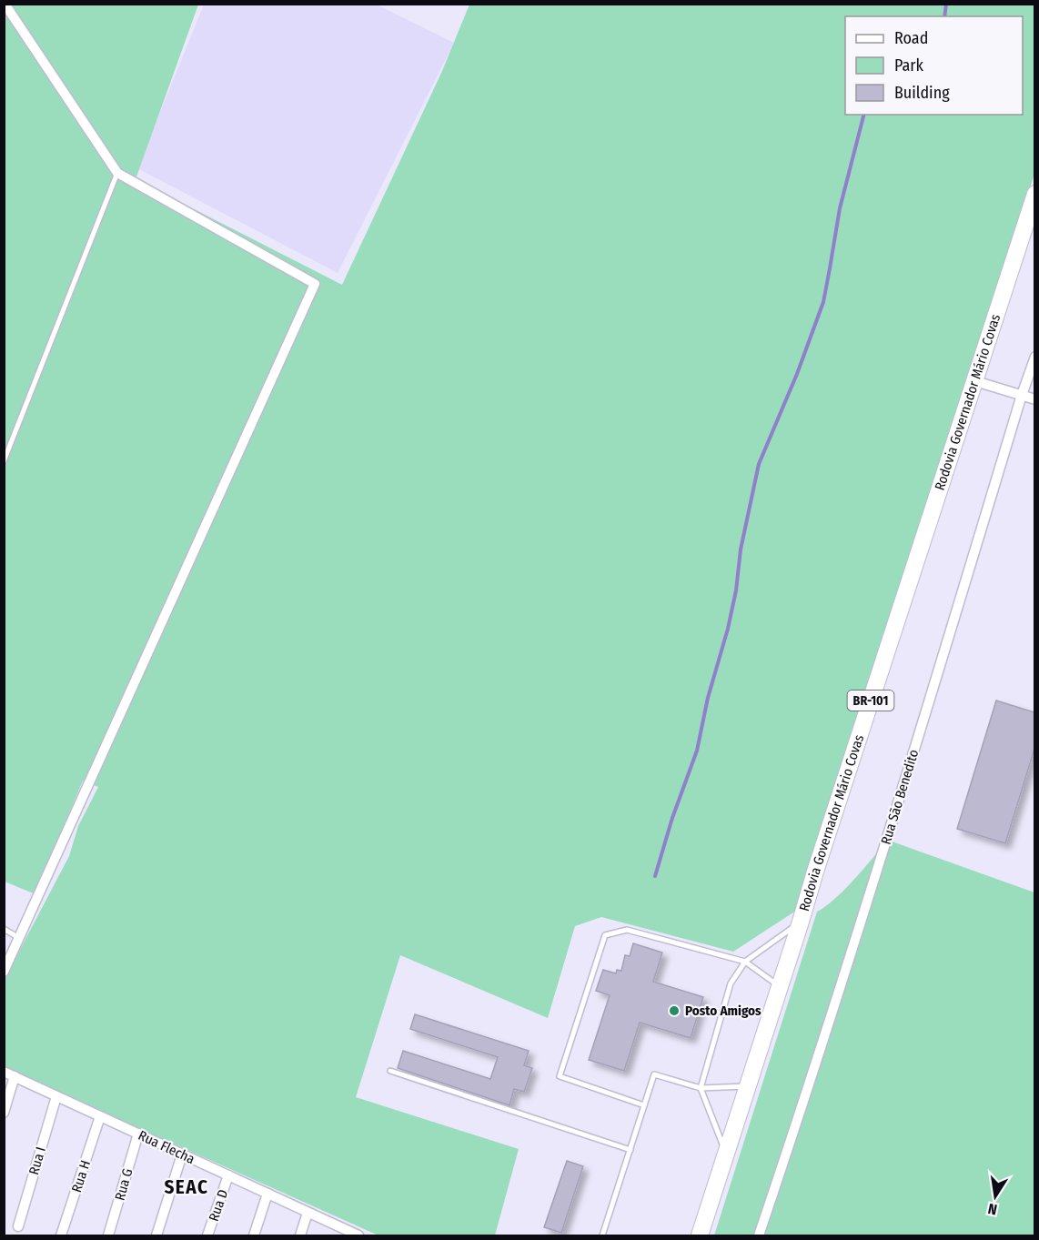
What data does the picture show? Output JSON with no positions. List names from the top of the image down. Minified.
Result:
{"streets":{"highway":["Rodovia Governador Mário Covas","BR-101"],"street":["Rua São Benedito","Rua Flecha","Rua I","Rua H","Rua G","Rua D"]},"crossings":[["Rua Flecha","Rua I"],["Rua Flecha","Rua H"],["Rua Flecha","Rua G"],["Rua Flecha","Rua D"]],"districts":["SEAC"],"places":["Posto Amigos"],"legend":["Road","Park","Building"],"north":"bottom"}
